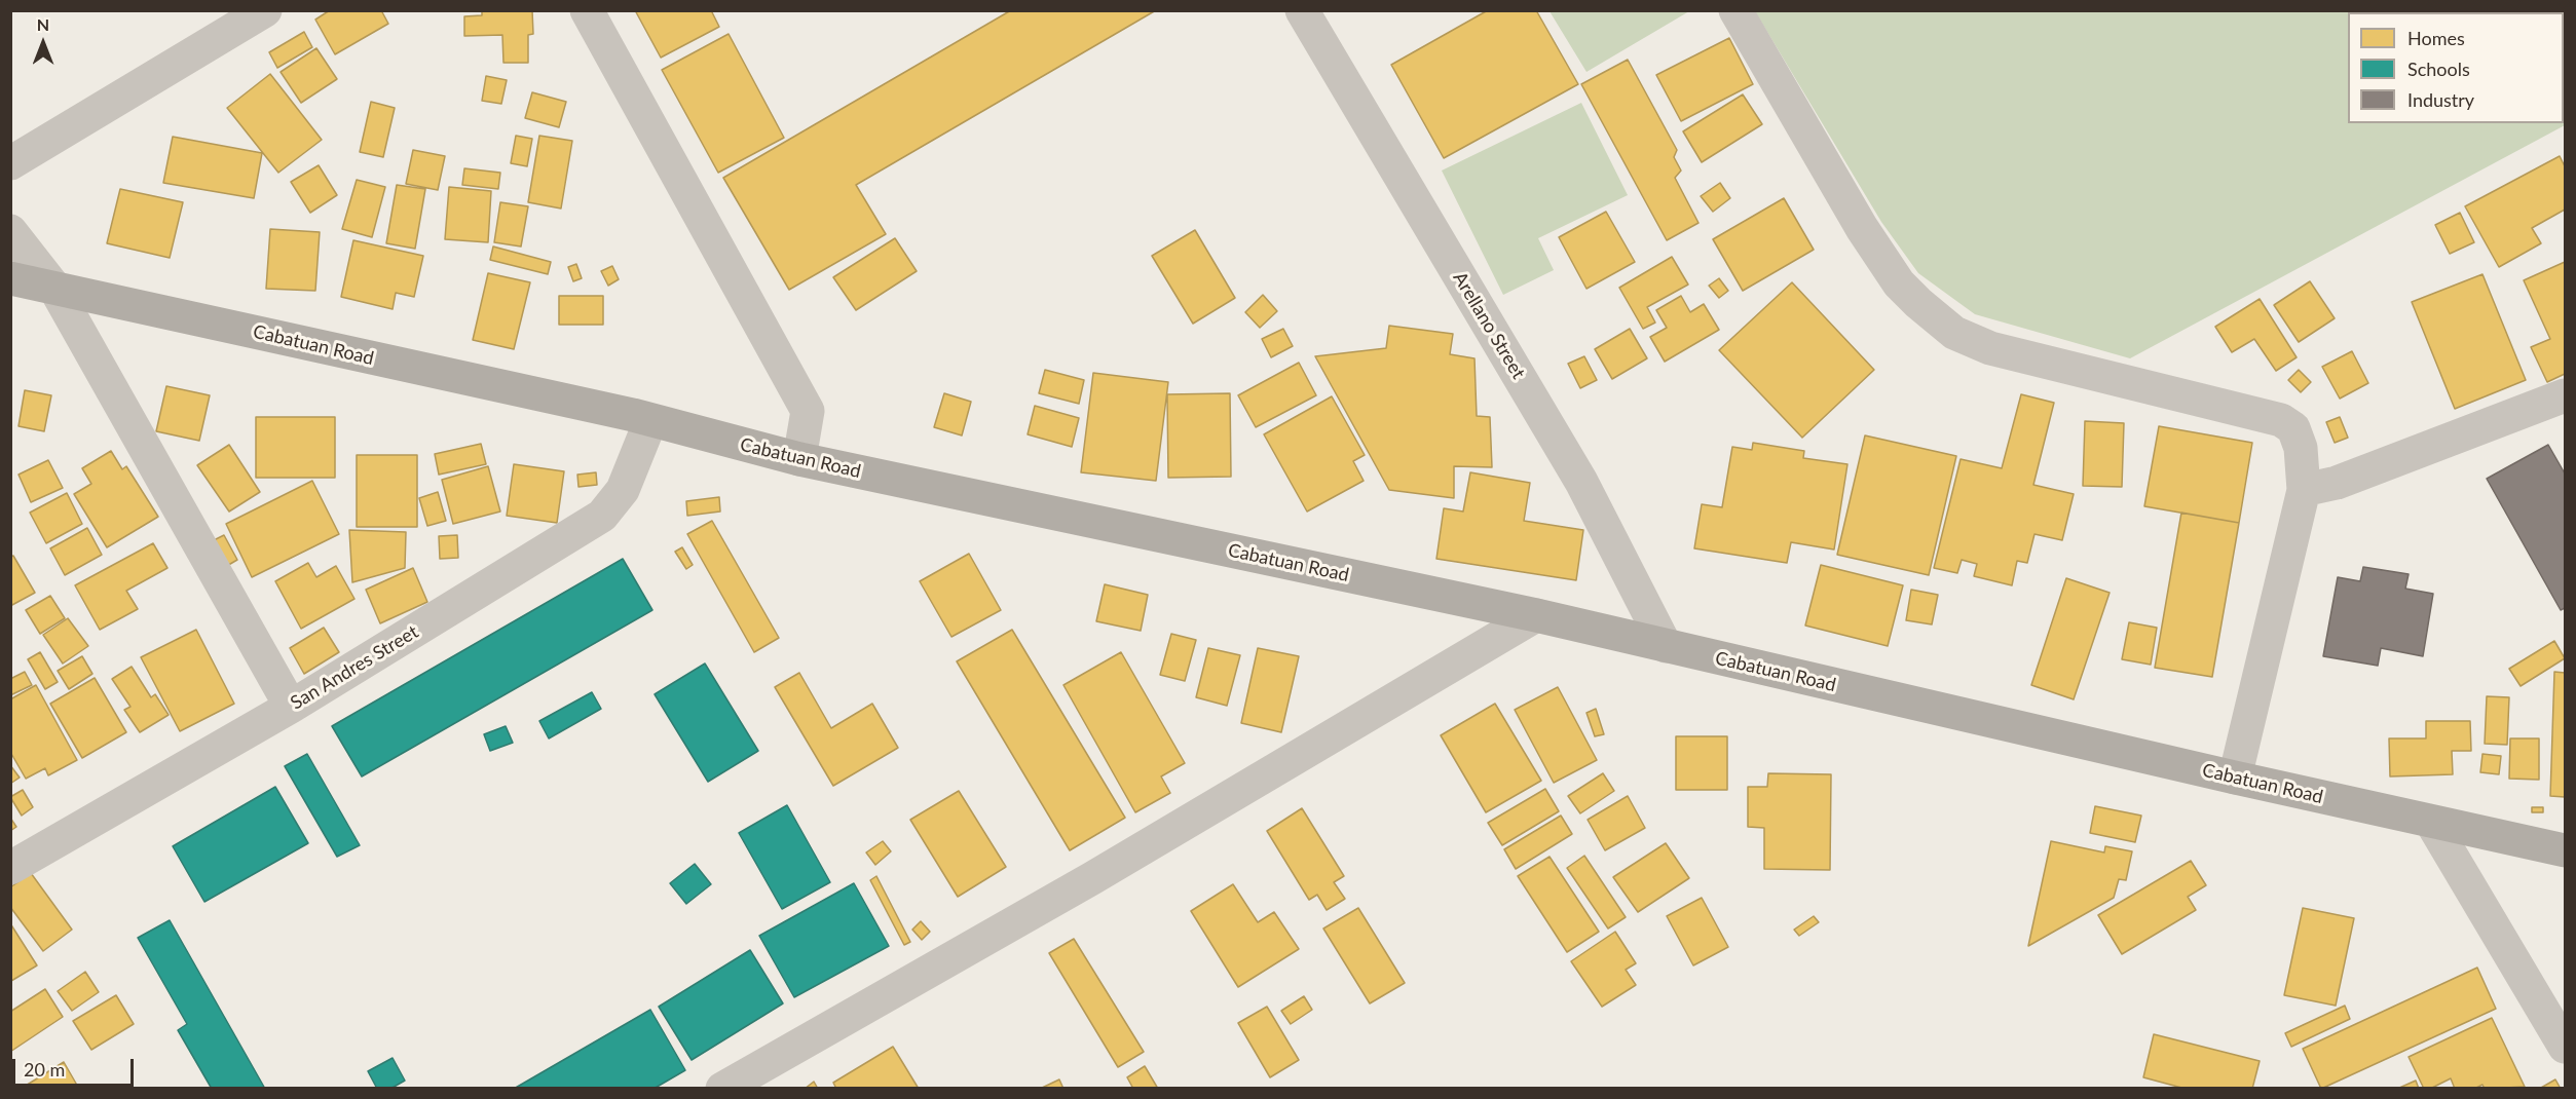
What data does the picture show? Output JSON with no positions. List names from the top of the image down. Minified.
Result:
{"streets":{"highway":["Cabatuan Road"],"street":["Arellano Street","San Andres Street"]},"crossings":[["Arellano Street","Cabatuan Road"],["Cabatuan Road","San Andres Street"]],"legend":["Homes","Schools","Industry"],"scale_bar":"20 m","north":"top"}
